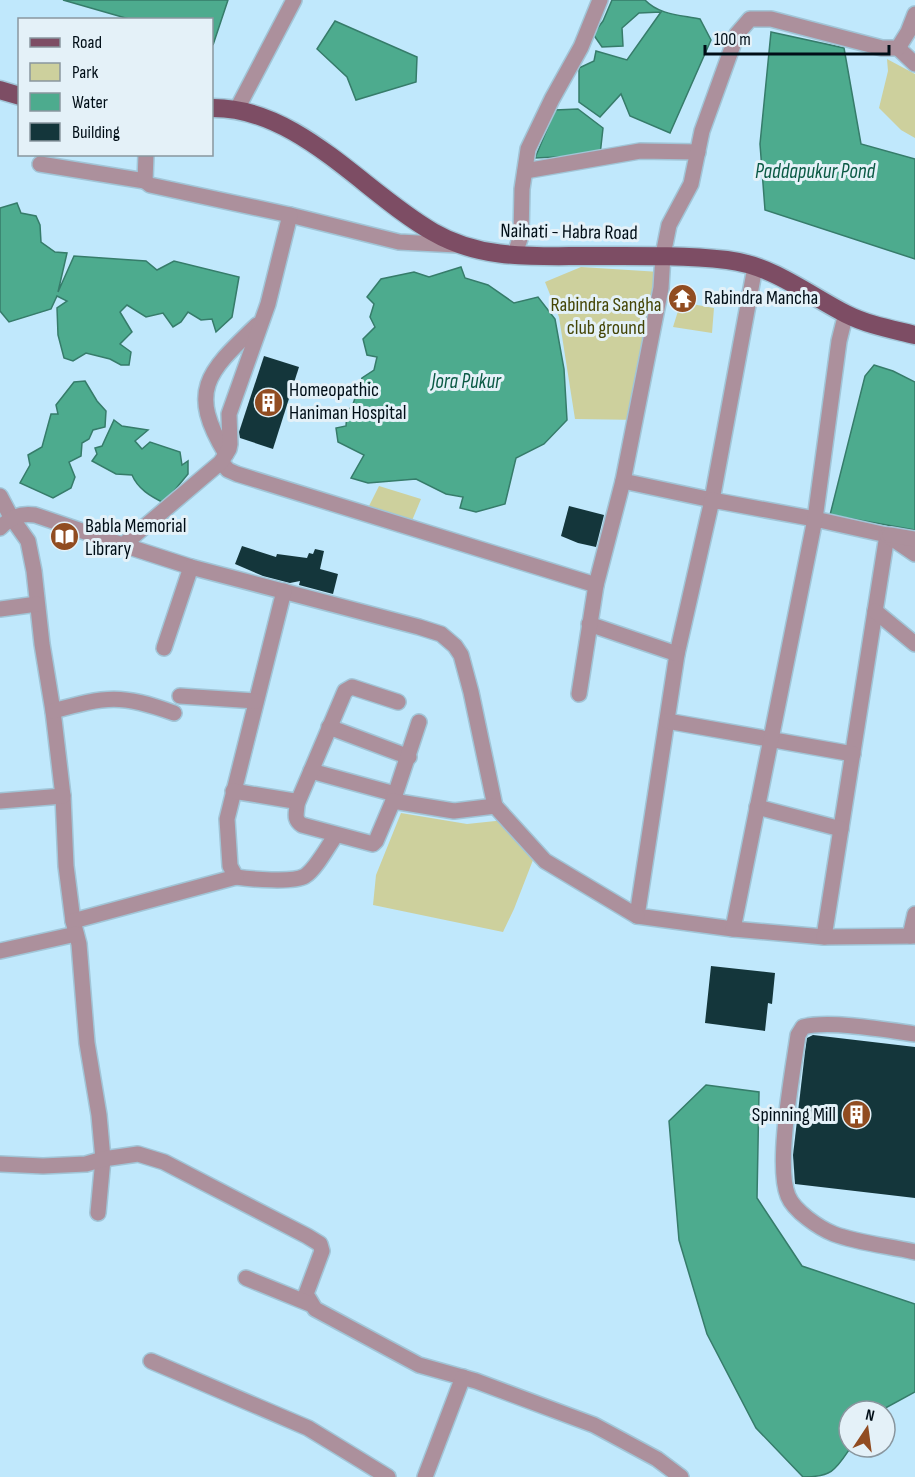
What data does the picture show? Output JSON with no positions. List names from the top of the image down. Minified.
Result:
{"streets":{"main road":["Naihati - Habra Road"]},"water":["Paddapukur Pond","Jora Pukur"],"parks":["Rabindra Sangha club ground"],"places":{"temple":["Rabindra Mancha"],"building":["Homeopathic Haniman Hospital","Spinning Mill"],"library":["Babla Memorial Library"]},"legend":["Road","Park","Water","Building"],"scale_bar":"100 m","north":"top"}
